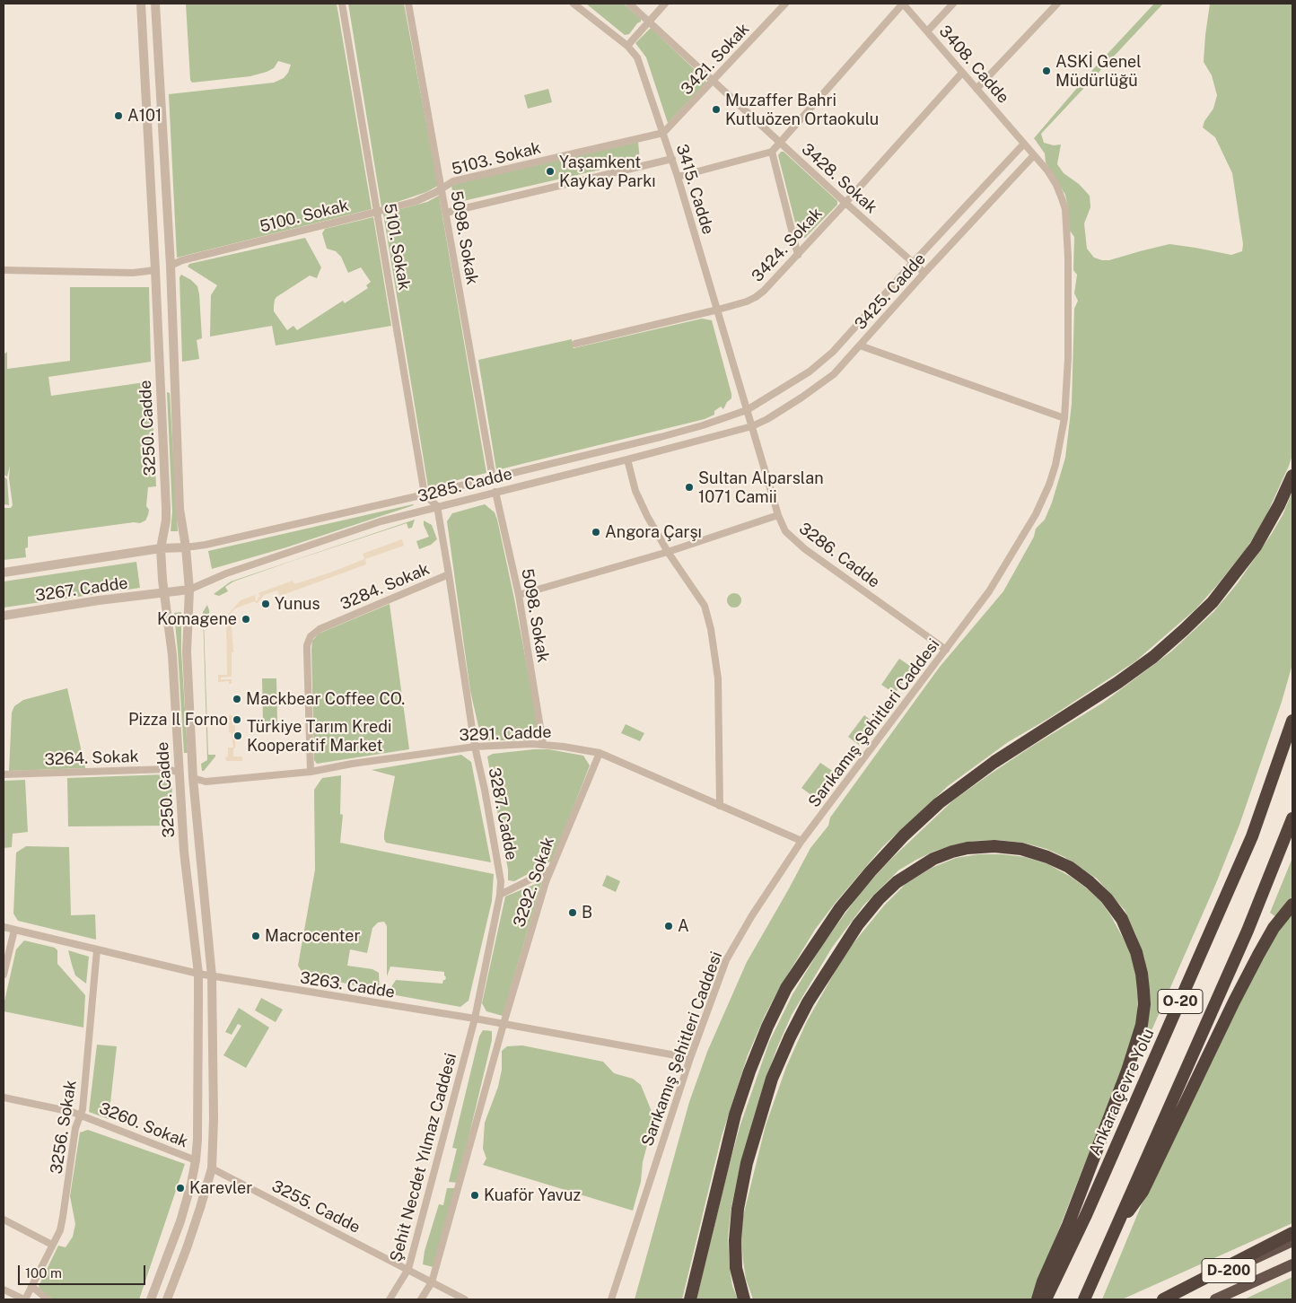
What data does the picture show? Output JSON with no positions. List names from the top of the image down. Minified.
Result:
{"streets":{"highway":["O-20","Ankara Çevre Yolu","D-200"],"street":["3421. Sokak","3408. Cadde","5103. Sokak","3428. Sokak","3415. Cadde","5100. Sokak","5098. Sokak","3424. Sokak","5101. Sokak","3425. Cadde","3250. Cadde","3285. Cadde","3286. Cadde","3284. Sokak","3267. Cadde","Sarıkamış Şehitleri Caddesi","3291. Cadde","3264. Sokak","3287. Cadde","3292. Sokak","3263. Cadde","3260. Sokak","3256. Sokak","Şehit Necdet Yılmaz Caddesi","3255. Cadde"]},"crossings":[["3421. Sokak","5103. Sokak"],["3421. Sokak","3428. Sokak"],["3421. Sokak","3415. Cadde"],["3408. Cadde","3424. Sokak"],["3408. Cadde","3425. Cadde"],["3408. Cadde","Sarıkamış Şehitleri Caddesi"],["5103. Sokak","3415. Cadde"],["5103. Sokak","5100. Sokak"],["5103. Sokak","5098. Sokak"],["3428. Sokak","3424. Sokak"],["3428. Sokak","3425. Cadde"],["3415. Cadde","3424. Sokak"],["3415. Cadde","3425. Cadde"],["3415. Cadde","3285. Cadde"],["3415. Cadde","3286. Cadde"],["5100. Sokak","5098. Sokak"],["5100. Sokak","5101. Sokak"],["5100. Sokak","3250. Cadde"],["5098. Sokak","3285. Cadde"],["5098. Sokak","3291. Cadde"],["5101. Sokak","3285. Cadde"],["3425. Cadde","3285. Cadde"],["3425. Cadde","3286. Cadde"],["3425. Cadde","Sarıkamış Şehitleri Caddesi"],["3250. Cadde","3285. Cadde"],["3250. Cadde","3267. Cadde"],["3250. Cadde","3291. Cadde"],["3250. Cadde","3264. Sokak"],["3250. Cadde","3263. Cadde"],["3250. Cadde","3260. Sokak"],["3250. Cadde","3255. Cadde"],["3285. Cadde","3286. Cadde"],["3285. Cadde","3267. Cadde"],["3285. Cadde","3287. Cadde"],["3286. Cadde","Sarıkamış Şehitleri Caddesi"],["3284. Sokak","3291. Cadde"],["3284. Sokak","3287. Cadde"],["Sarıkamış Şehitleri Caddesi","3291. Cadde"],["Sarıkamış Şehitleri Caddesi","3263. Cadde"],["3291. Cadde","3287. Cadde"],["3291. Cadde","3292. Sokak"],["3287. Cadde","3263. Cadde"],["3287. Cadde","Şehit Necdet Yılmaz Caddesi"],["3292. Sokak","3263. Cadde"],["3263. Cadde","3256. Sokak"],["3263. Cadde","Şehit Necdet Yılmaz Caddesi"],["3260. Sokak","3256. Sokak"],["Şehit Necdet Yılmaz Caddesi","3255. Cadde"]],"places":["ASKİ Genel Müdürlüğü","Muzaffer Bahri Kutluözen Ortaokulu","A101","Yaşamkent Kaykay Parkı","Sultan Alparslan 1071 Camii","Angora Çarşı","Yunus","Komagene","Mackbear Coffee CO.","Pizza Il Forno","Türkiye Tarım Kredi Kooperatif Market","B","A","Macrocenter","Karevler","Kuaför Yavuz"],"scale_bar":"100 m"}
